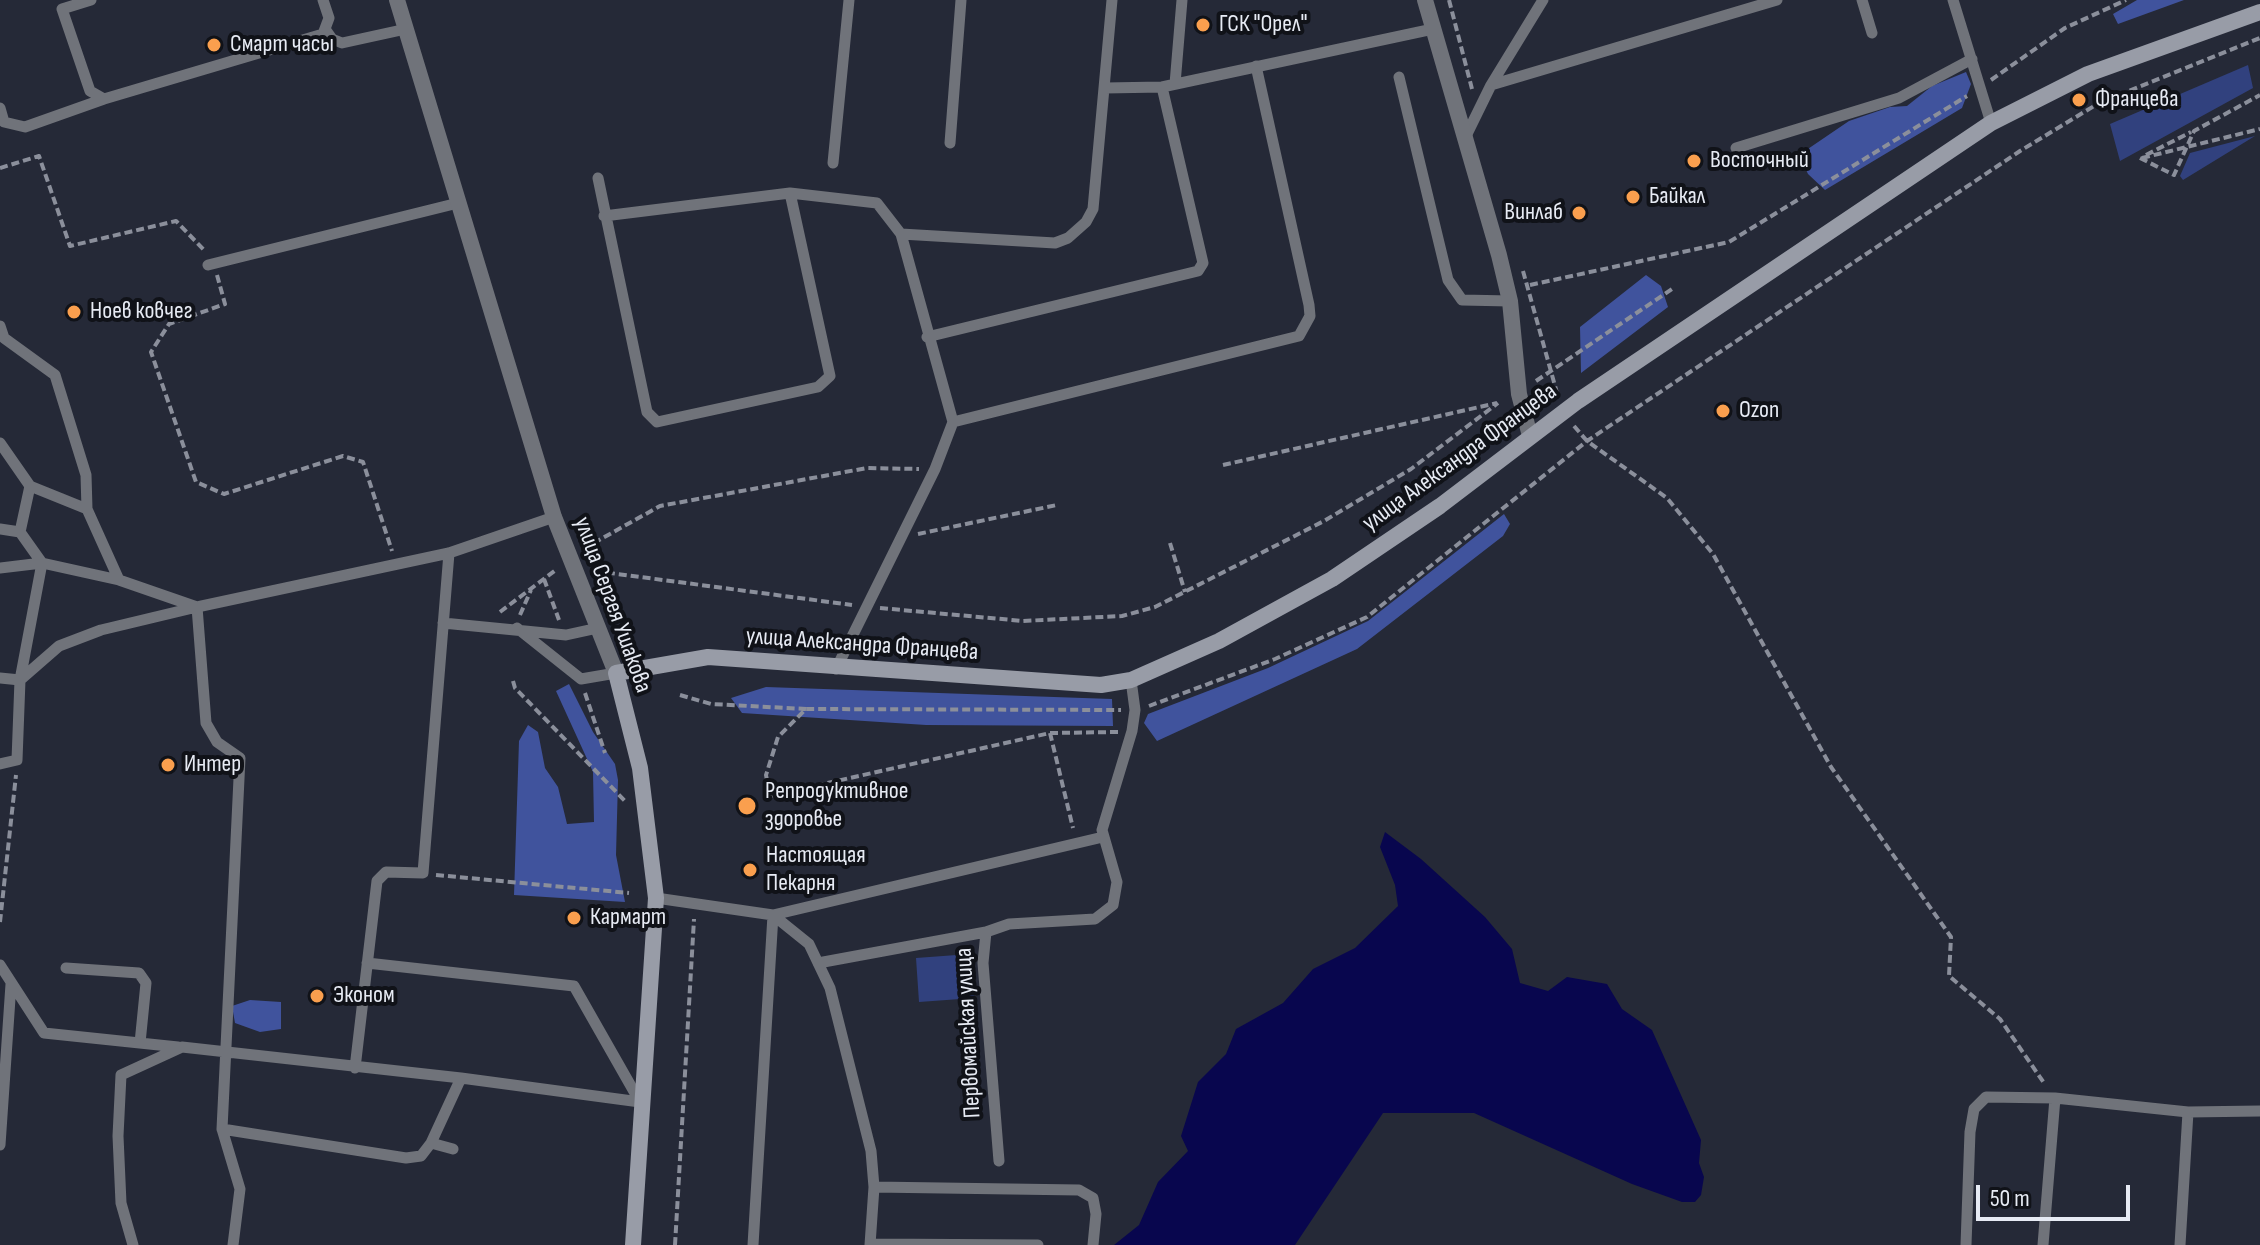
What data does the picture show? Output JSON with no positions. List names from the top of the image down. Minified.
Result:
{"streets":{"street":["улица Александра Францева","улица Сергея Ушакова"],"lane":["Первомайская улица"]},"crossings":[["улица Александра Францева","улица Сергея Ушакова"],["улица Александра Францева","Первомайская улица"]],"places":["ГСК \"Орел\"","Смарт часы","Францева","Восточный","Байкал","Винлаб","Ноев ковчег","Ozon","Интер","Репродуктивное здоровье","Настоящая Пекарня","Кармарт","Эконом"],"scale_bar":"50 m"}
